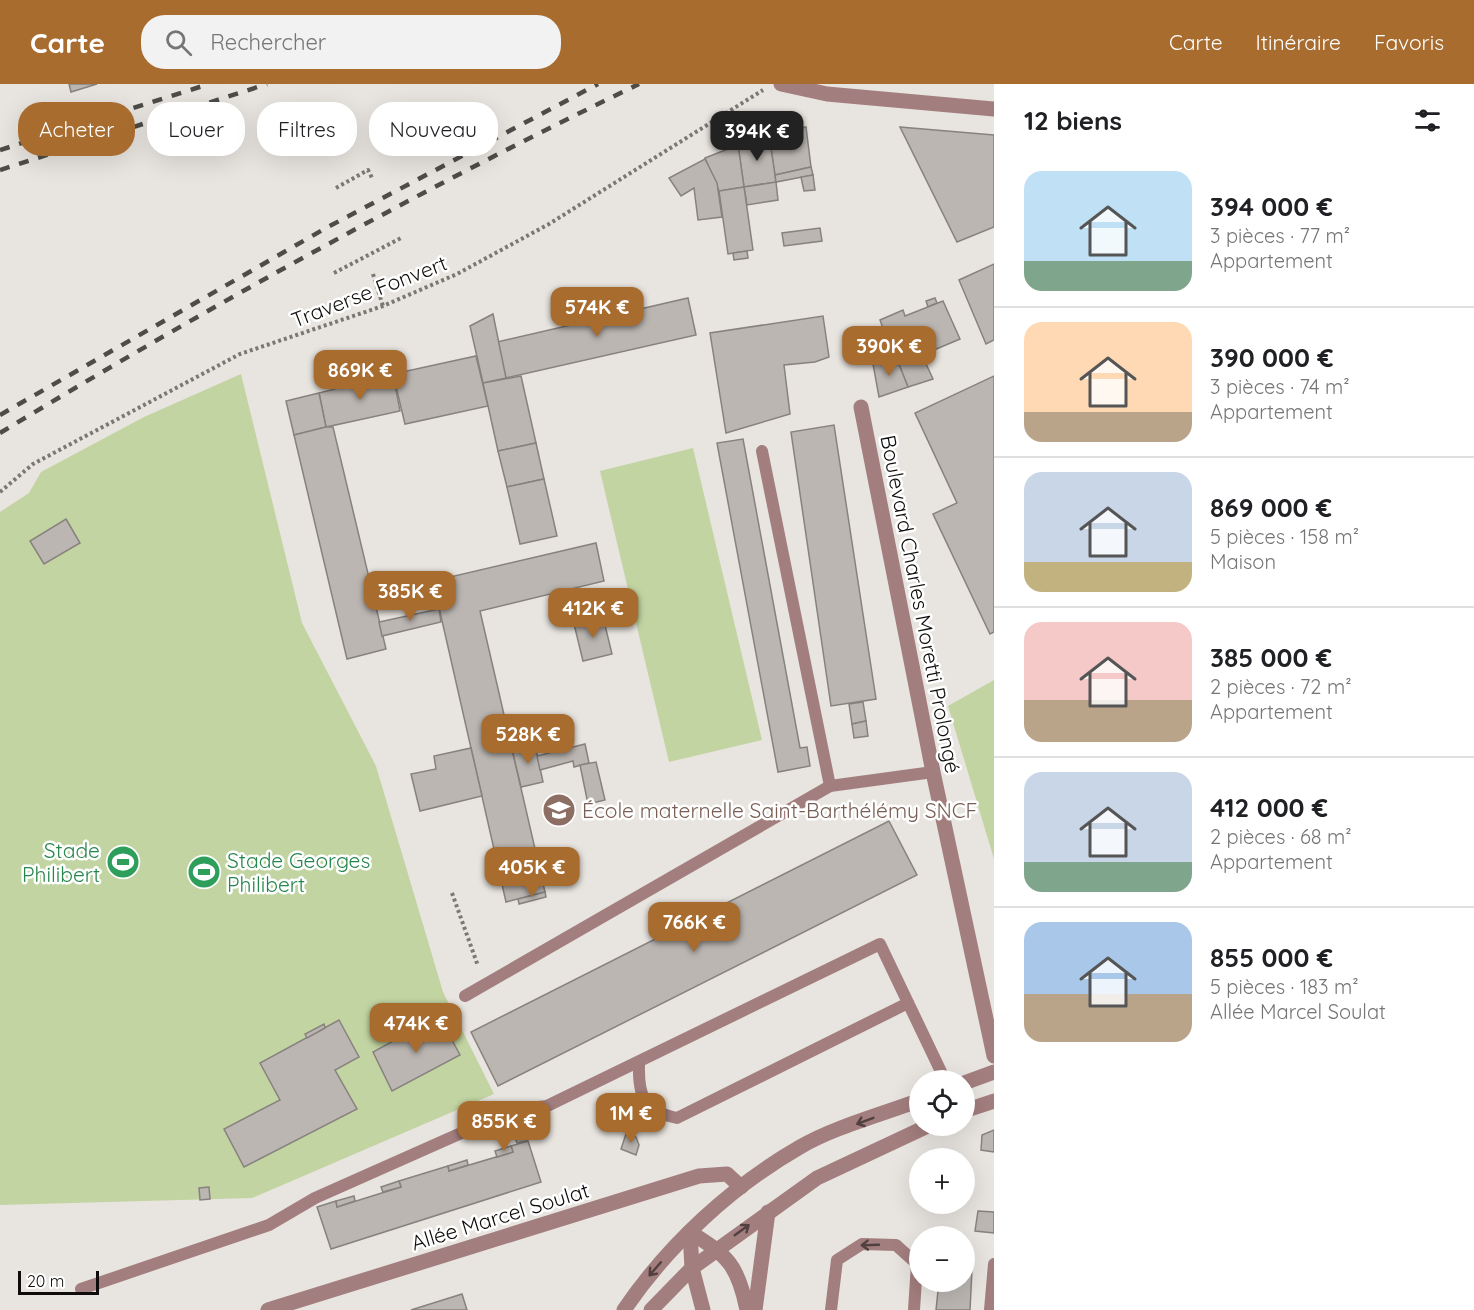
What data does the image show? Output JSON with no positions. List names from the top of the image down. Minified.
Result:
{"streets":{"street":["Boulevard Charles Moretti Prolongé","Allée Marcel Soulat"],"path":["Traverse Fonvert"]},"places":{"school or university":["École maternelle Saint-Barthélémy SNCF"],"sports":["Stade Philibert","Stade Georges Philibert"]},"scale_bar":"20 m","page":{"header":"Carte","search":"Rechercher","nav":["Carte","Itinéraire","Favoris"],"heading":"12 biens","chip":["Acheter","Louer","Filtres","Nouveau"],"price":["394K €","574K €","390K €","869K €","385K €","412K €","528K €","405K €","766K €","474K €","1M €","855K €"],"list":[{"name":"394 000 €","note":"3 pièces · 77 m² · Appartement"},{"name":"390 000 €","note":"3 pièces · 74 m² · Appartement"},{"name":"869 000 €","note":"5 pièces · 158 m² · Maison"},{"name":"385 000 €","note":"2 pièces · 72 m² · Appartement"},{"name":"412 000 €","note":"2 pièces · 68 m² · Appartement"},{"name":"855 000 €","note":"5 pièces · 183 m² · Allée Marcel Soulat"}],"map_buttons":["+","−"],"scale":"20 m"}}
